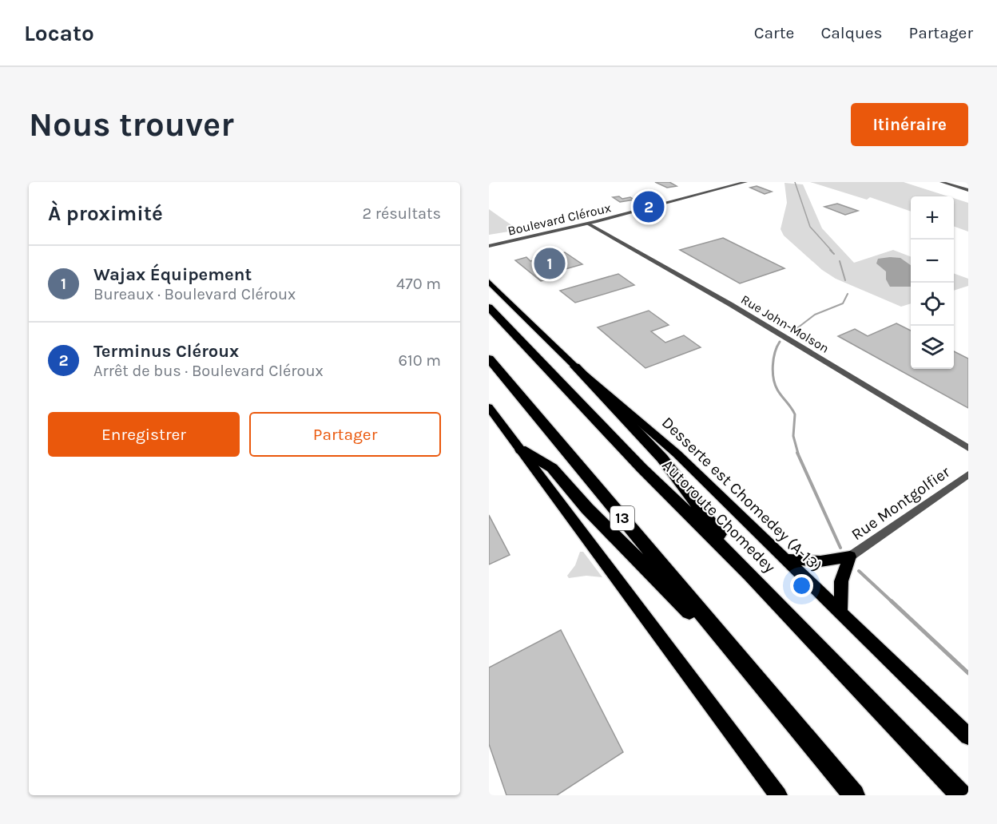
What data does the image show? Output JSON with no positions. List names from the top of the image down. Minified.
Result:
{"streets":{"highway":["Autoroute Chomedey","13"],"main road":["Desserte est Chomedey (A-13)"],"street":["Boulevard Cléroux","Rue John-Molson","Rue Montgolfier"]},"crossings":[["Boulevard Cléroux","Rue John-Molson"]],"page":{"header":"Locato","nav":["Carte","Calques","Partager"],"buttons":["Itinéraire",["Enregistrer","Partager"]],"title":"Nous trouver","heading":["À proximité","2 résultats"],"pins":["2","1"],"map_buttons":["+","−"],"list":[{"mark":"1","name":"Wajax Équipement","note":"Bureaux · Boulevard Cléroux","value":"470 m"},{"mark":"2","name":"Terminus Cléroux","note":"Arrêt de bus · Boulevard Cléroux","value":"610 m"}]}}
